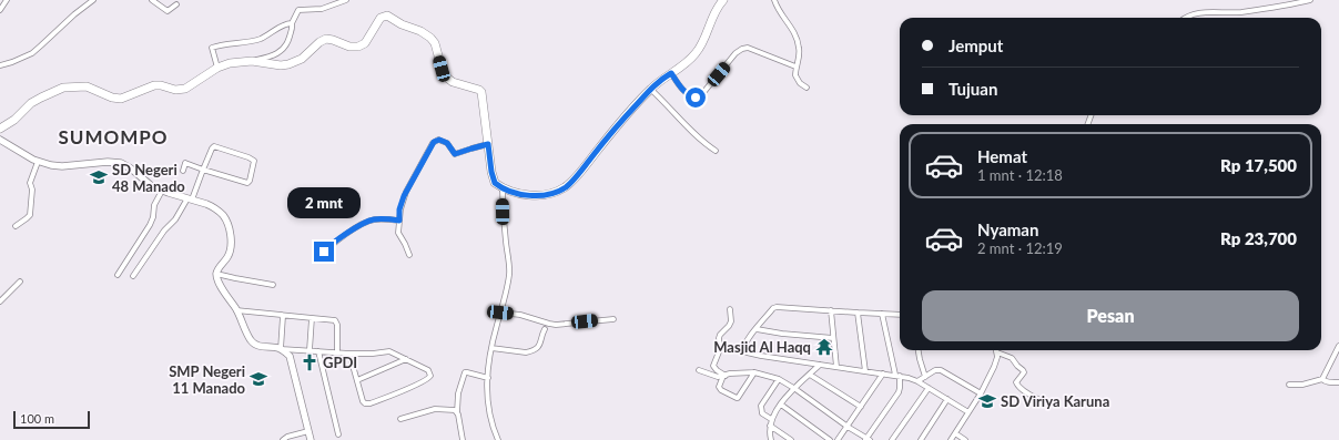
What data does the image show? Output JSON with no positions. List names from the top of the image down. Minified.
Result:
{"districts":["SUMOMPO"],"places":{"school or university":["SD Negeri 48 Manado","SMP Negeri 11 Manado","SD Viriya Karuna"],"temple":["Masjid Al Haqq"],"church":["GPDI"]},"scale_bar":"100 m","page":{"banner":["Jemput","Tujuan"],"list":[{"name":"Hemat","note":"1 mnt · 12:18","value":"Rp 17,500"},{"name":"Nyaman","note":"2 mnt · 12:19","value":"Rp 23,700"}],"bubble":"2 mnt","buttons":"Pesan","scale":"100 m"}}
